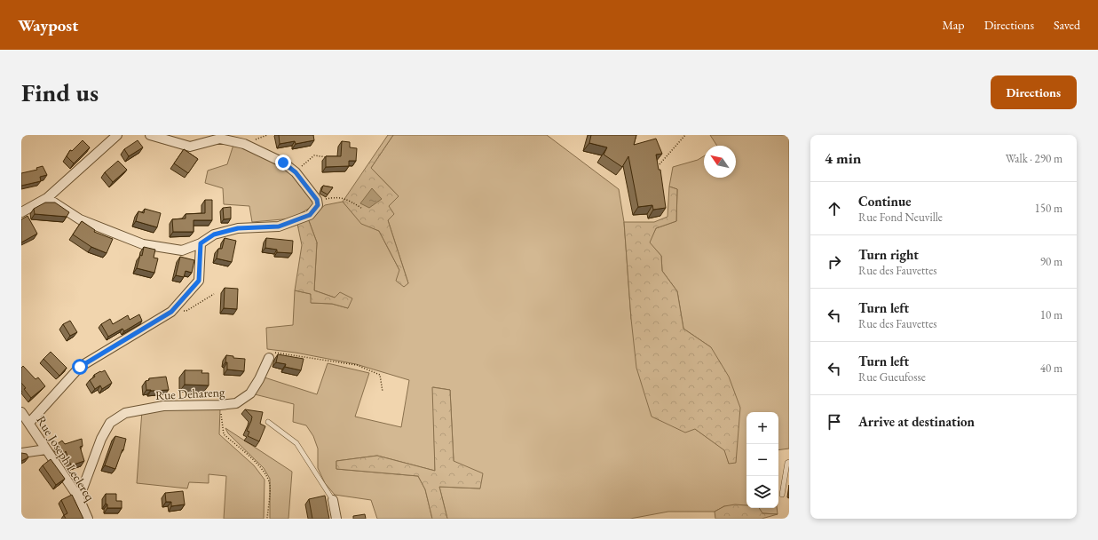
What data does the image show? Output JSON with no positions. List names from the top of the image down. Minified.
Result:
{"streets":{"street":["Rue Dehareng","Rue Joseph Leclercq"]},"crossings":[["Rue Dehareng","Rue Joseph Leclercq"]],"north":"top left","page":{"header":"Waypost","nav":["Map","Directions","Saved"],"buttons":"Directions","title":"Find us","heading":["4 min","Walk · 290 m"],"list":[["Continue","Rue Fond Neuville","150 m"],["Turn right","Rue des Fauvettes","90 m"],["Turn left","Rue des Fauvettes","10 m"],["Turn left","Rue Gueufosse","40 m"],"Arrive at destination"],"map_buttons":["+","−"]}}
